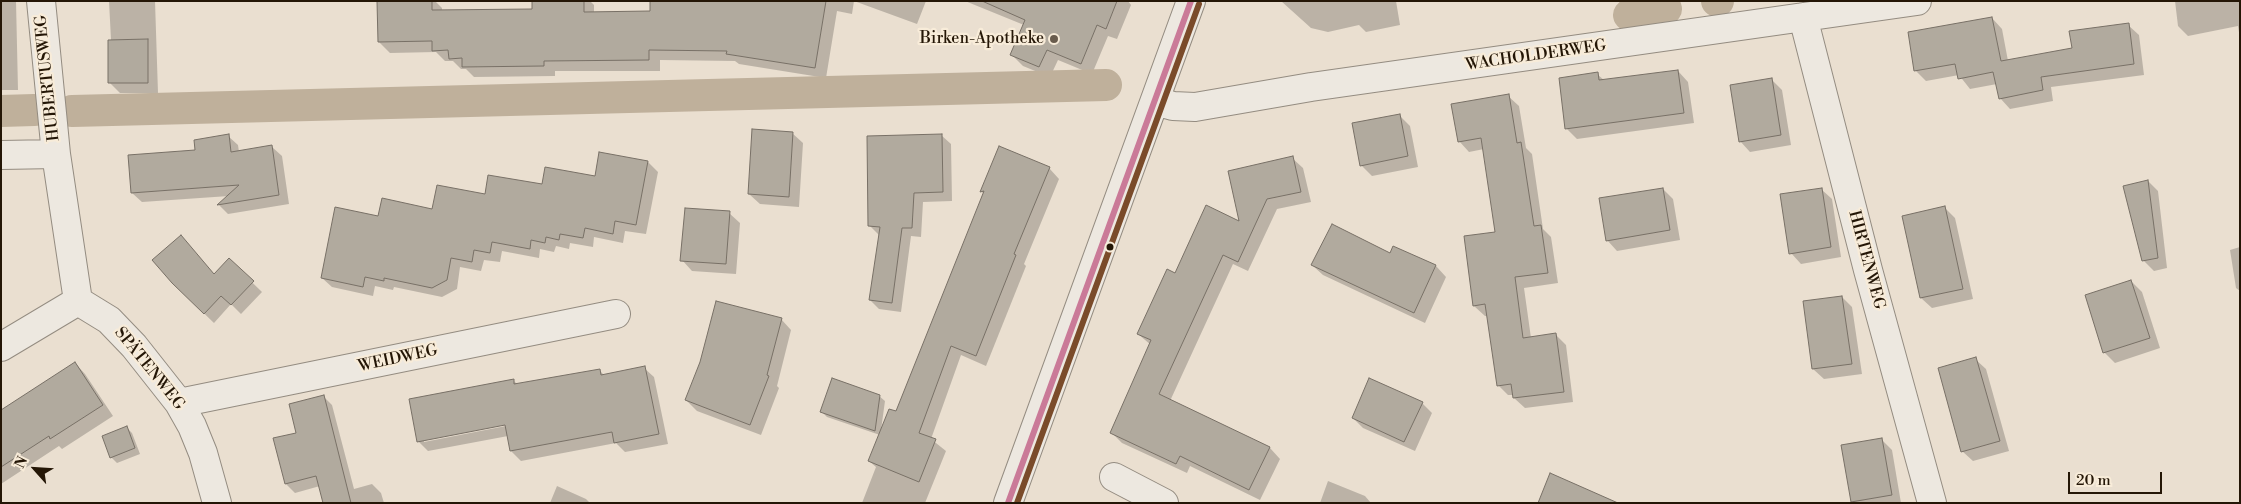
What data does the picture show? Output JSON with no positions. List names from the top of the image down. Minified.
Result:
{"streets":{"street":["WACHOLDERWEG","HUBERTUSWEG","HIRTENWEG","WEIDWEG","SPÄTENWEG"]},"crossings":[["WACHOLDERWEG","HIRTENWEG"],["WEIDWEG","SPÄTENWEG"]],"places":["Birken-Apotheke"],"scale_bar":"20 m","north":"top left"}
